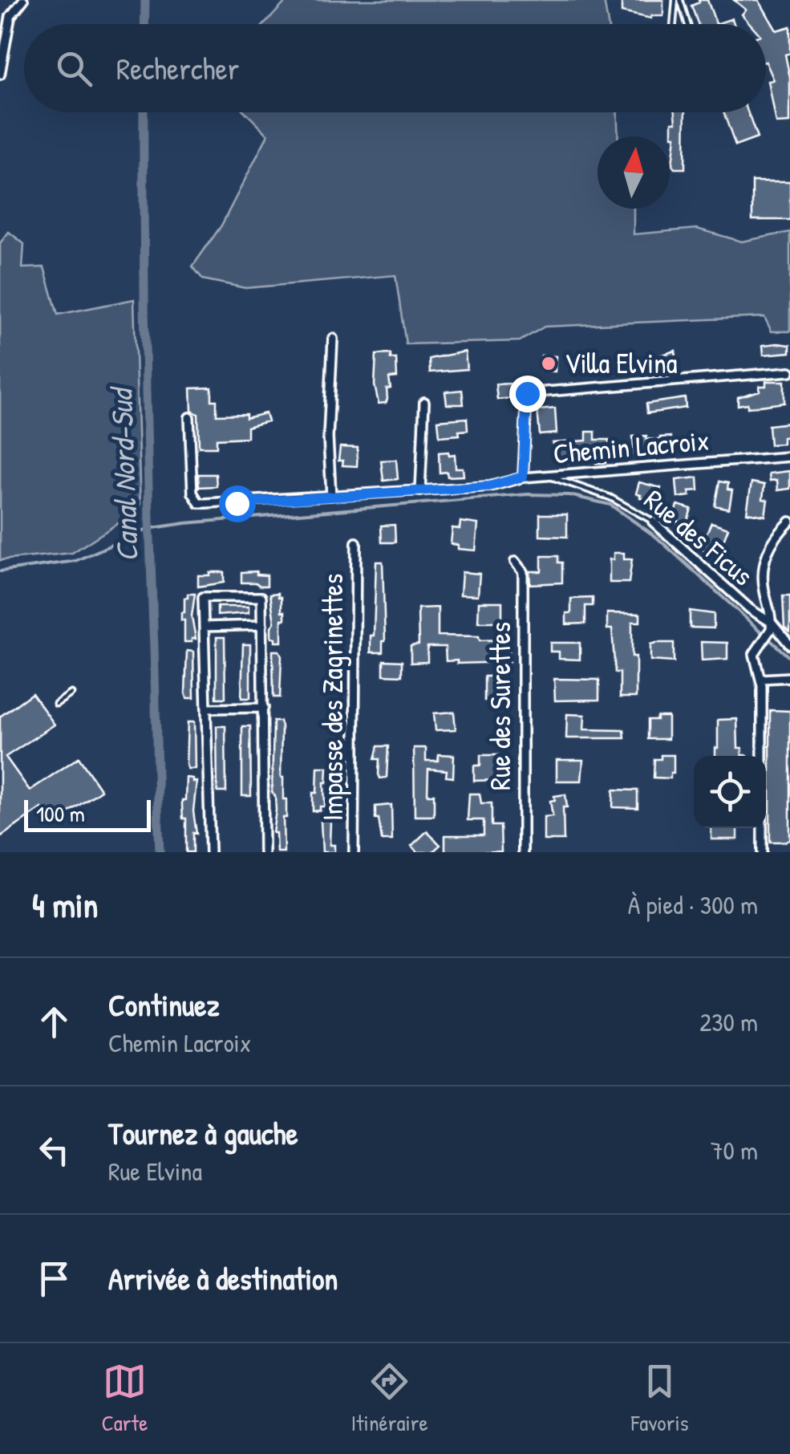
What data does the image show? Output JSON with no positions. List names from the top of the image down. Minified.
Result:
{"streets":{"street":["Chemin Lacroix","Rue des Ficus","Impasse des Zagrinettes","Rue des Surettes"]},"crossings":[["Chemin Lacroix","Rue des Ficus"]],"water":["Canal Nord-Sud"],"places":["Villa Elvina"],"scale_bar":"100 m","north":"top","page":{"search":"Rechercher","scale":"100 m","heading":["4 min","À pied · 300 m"],"list":[["Continuez","Chemin Lacroix","230 m"],["Tournez à gauche","Rue Elvina","70 m"],"Arrivée à destination"],"nav":["Carte","Itinéraire","Favoris"]}}
